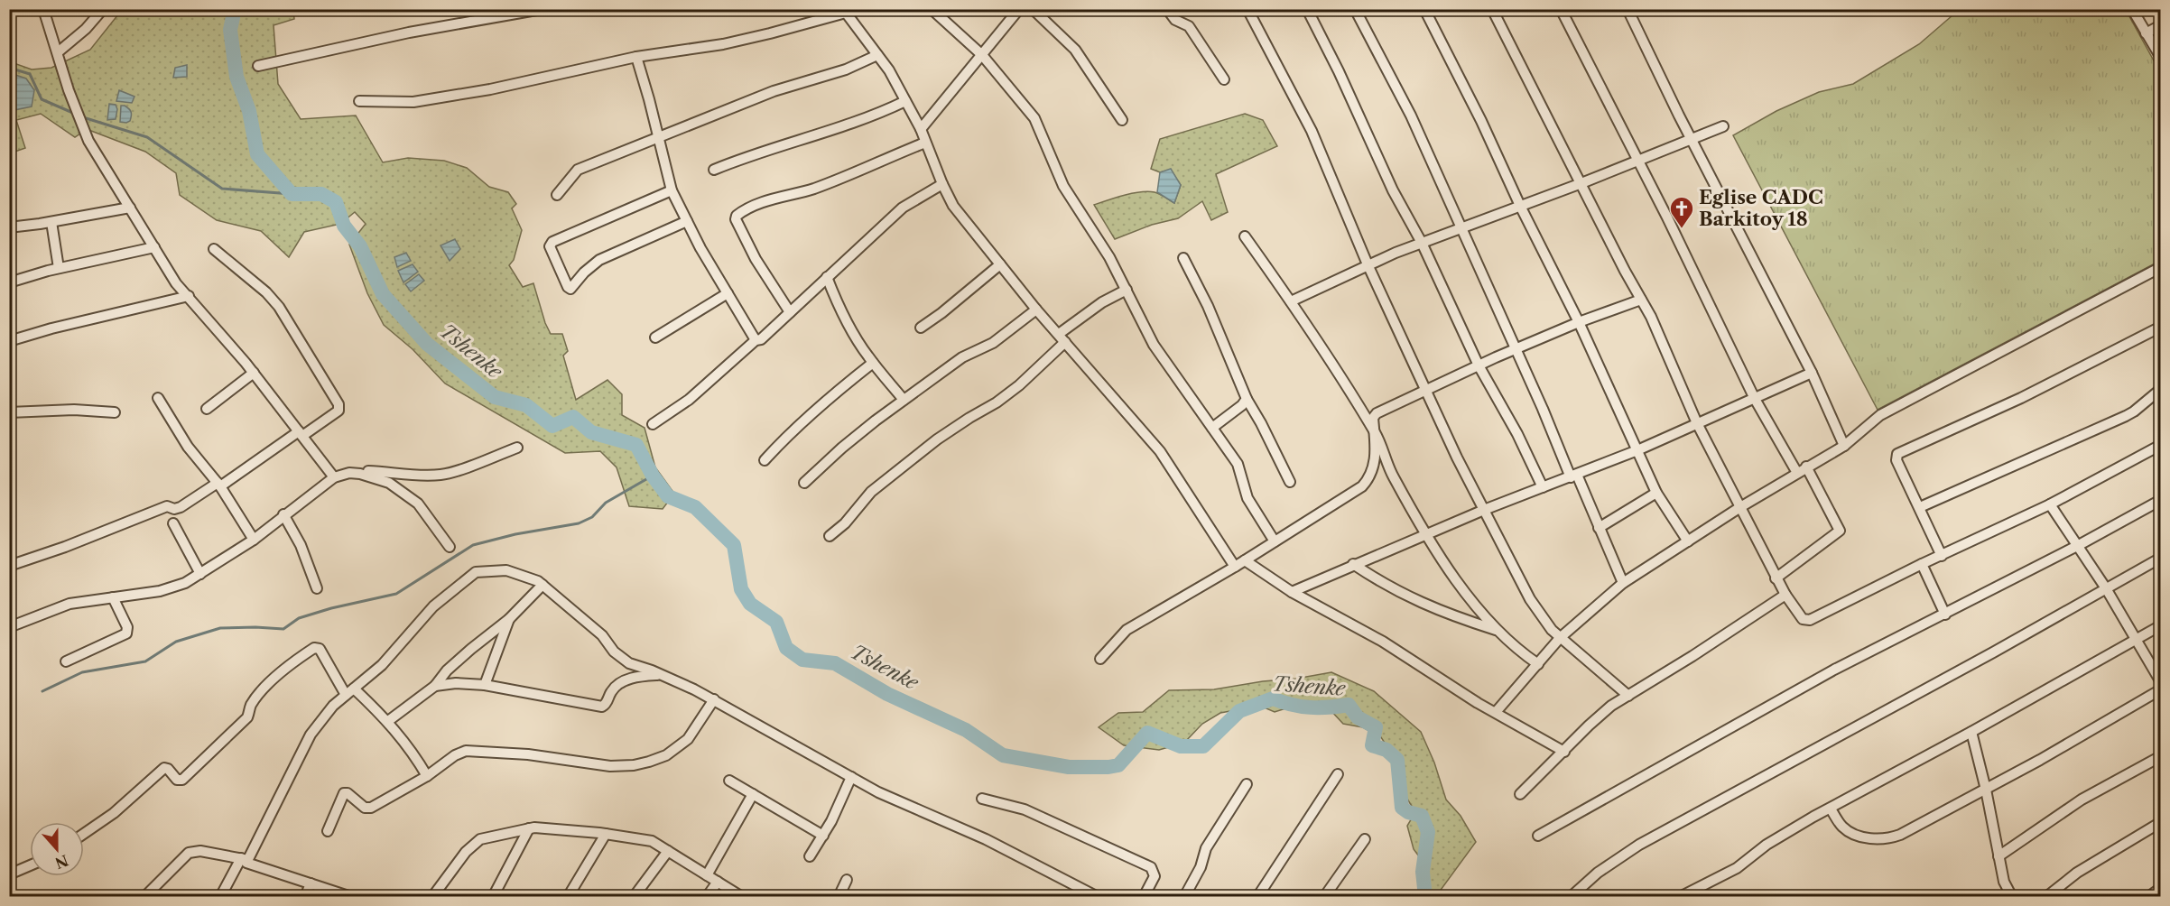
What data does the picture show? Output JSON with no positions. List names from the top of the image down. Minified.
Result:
{"water":["Tshenke"],"places":{"church":["Eglise CADC Barkitoy 18"]},"north":"bottom"}
